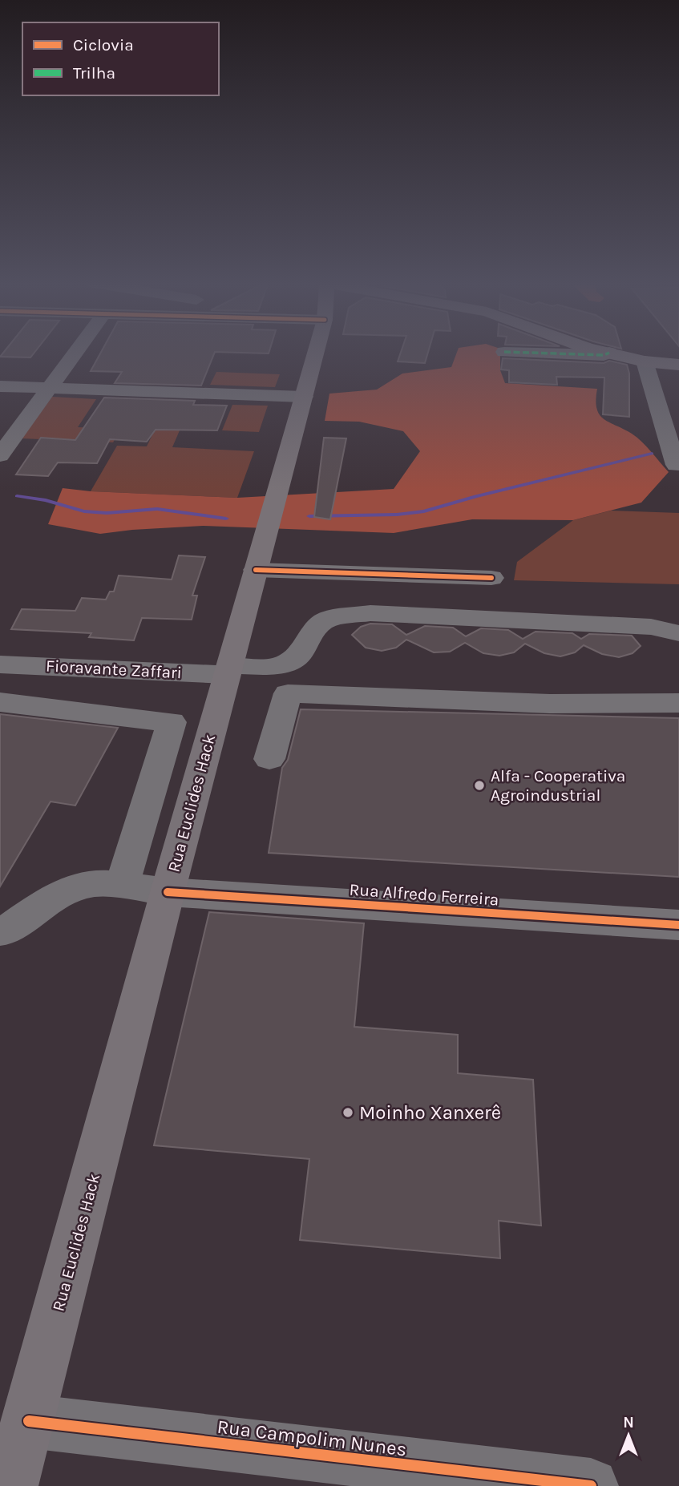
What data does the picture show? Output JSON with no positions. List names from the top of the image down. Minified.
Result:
{"streets":{"main road":["Rua Euclides Hack"],"street":["Fioravante Zaffari","Rua Alfredo Ferreira","Rua Campolim Nunes"]},"crossings":[["Fioravante Zaffari","Rua Euclides Hack"],["Rua Euclides Hack","Rua Alfredo Ferreira"],["Rua Euclides Hack","Rua Campolim Nunes"]],"places":["Alfa - Cooperativa Agroindustrial","Moinho Xanxerê"],"legend":["Ciclovia","Trilha"],"north":"top"}
